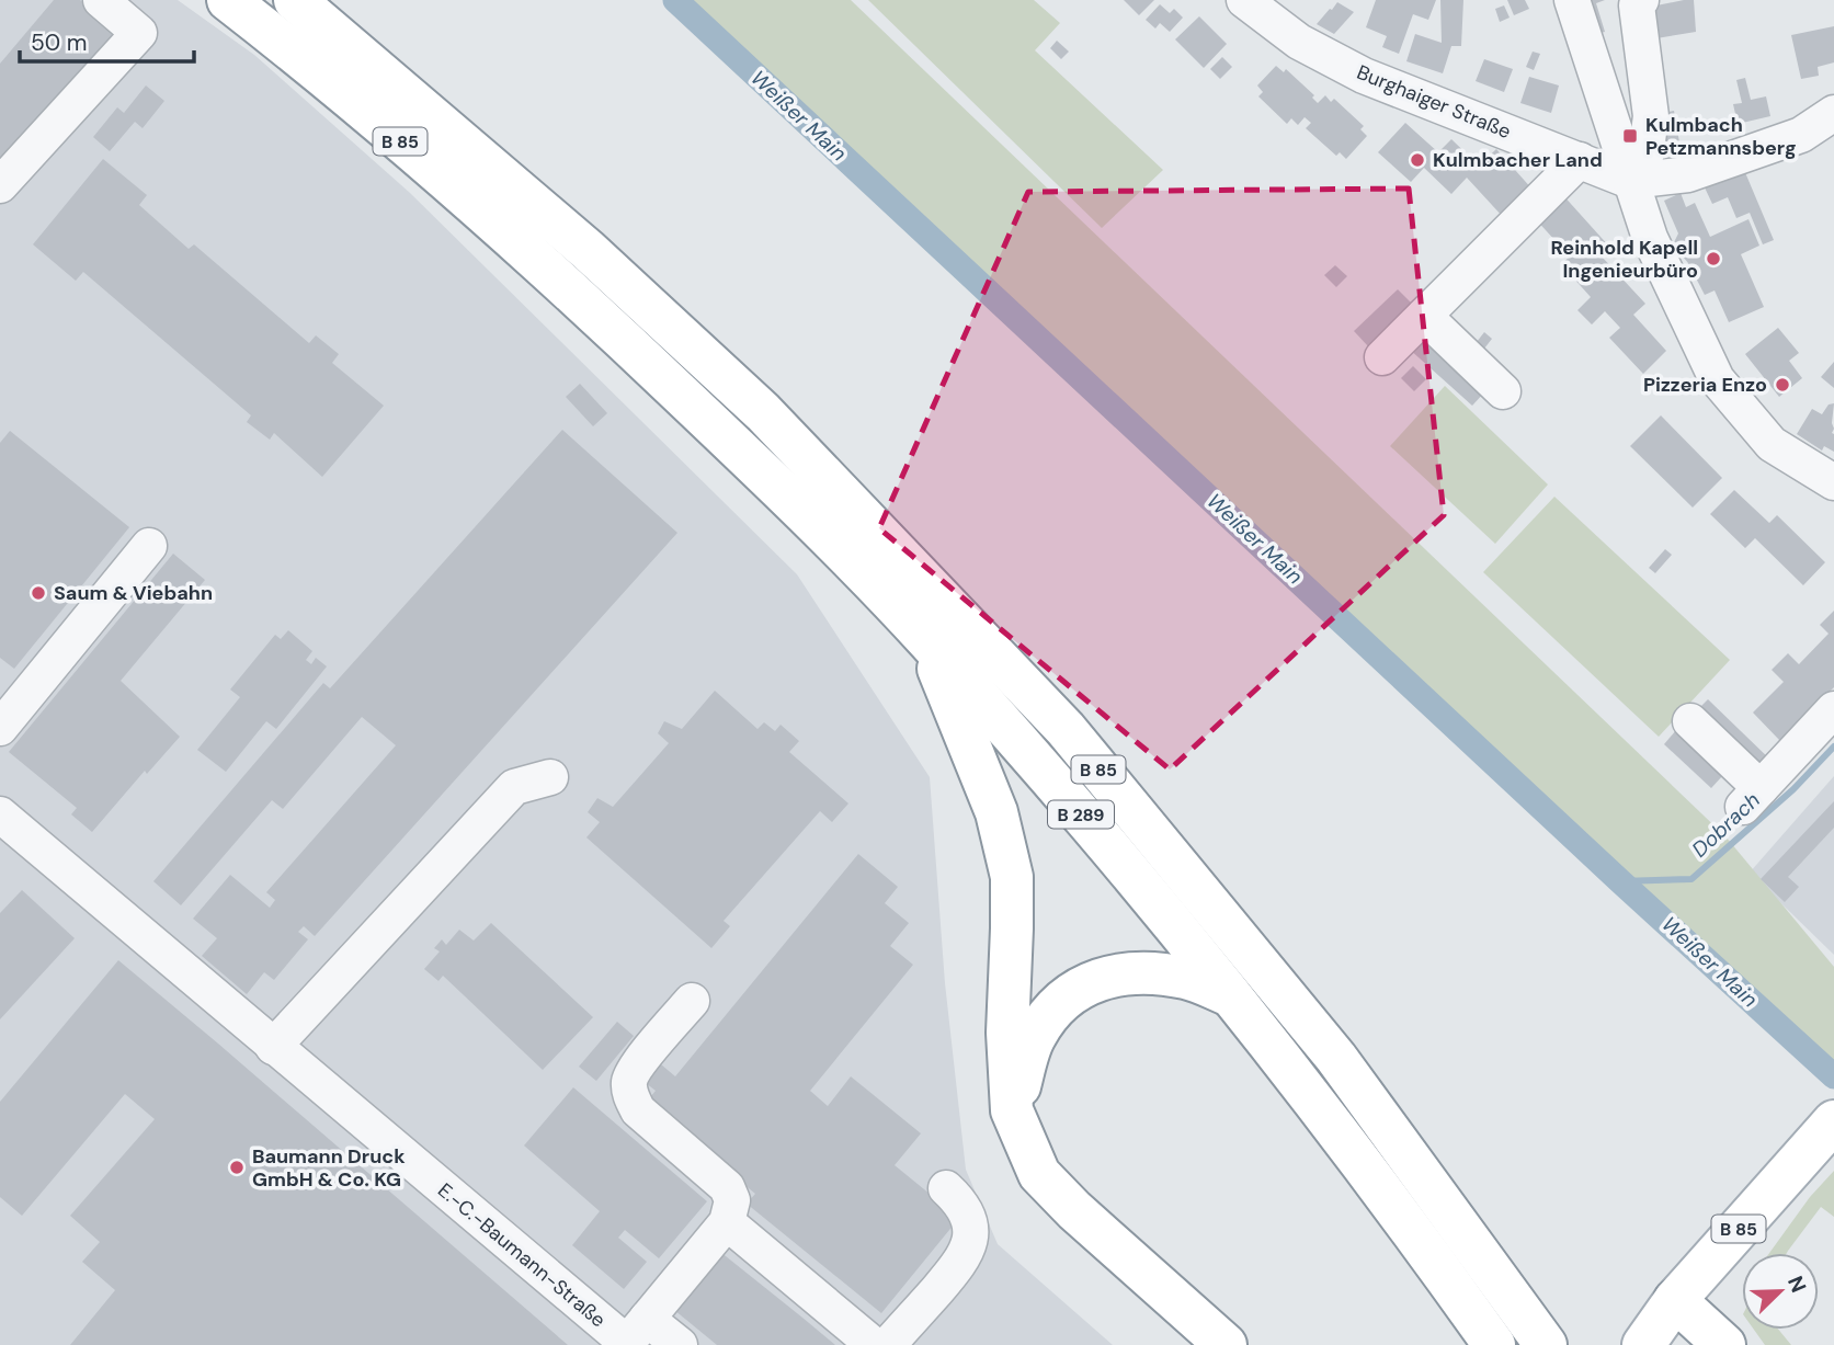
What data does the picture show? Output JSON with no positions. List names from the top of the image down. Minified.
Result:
{"streets":{"main road":["B 85","B 289"],"street":["Burghaiger Straße","E.-C.-Baumann-Straße"]},"crossings":[["B 85","B 289"]],"water":["Weißer Main","Dobrach"],"places":{"transit":["Kulmbach Petzmannsberg"],"other":["Kulmbacher Land","Reinhold Kapell Ingenieurbüro","Pizzeria Enzo","Saum & Viebahn","Baumann Druck GmbH & Co. KG"]},"scale_bar":"50 m","north":"top right"}
